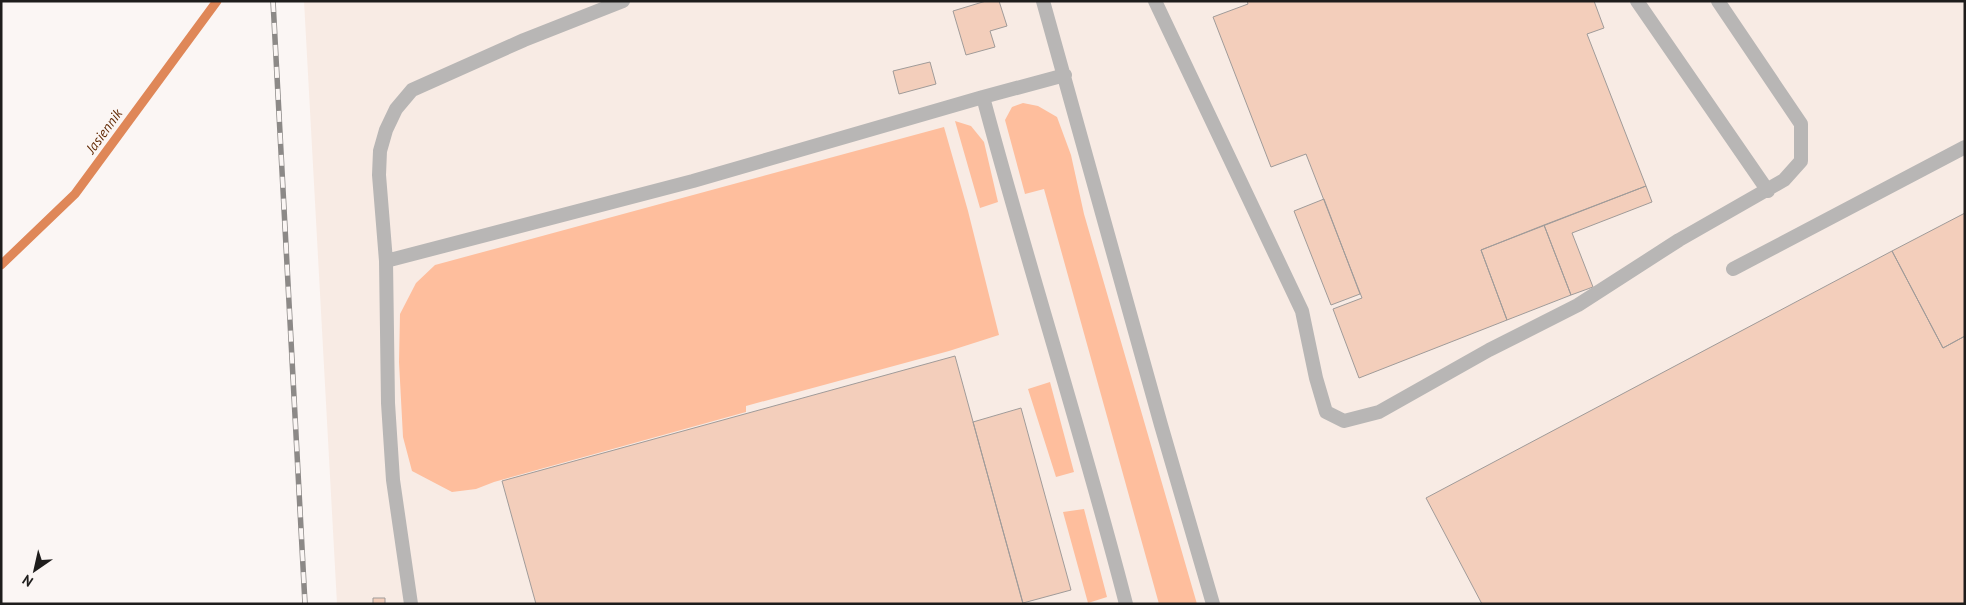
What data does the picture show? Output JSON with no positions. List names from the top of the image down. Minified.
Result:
{"water":["Jasiennik"],"north":"bottom left"}
